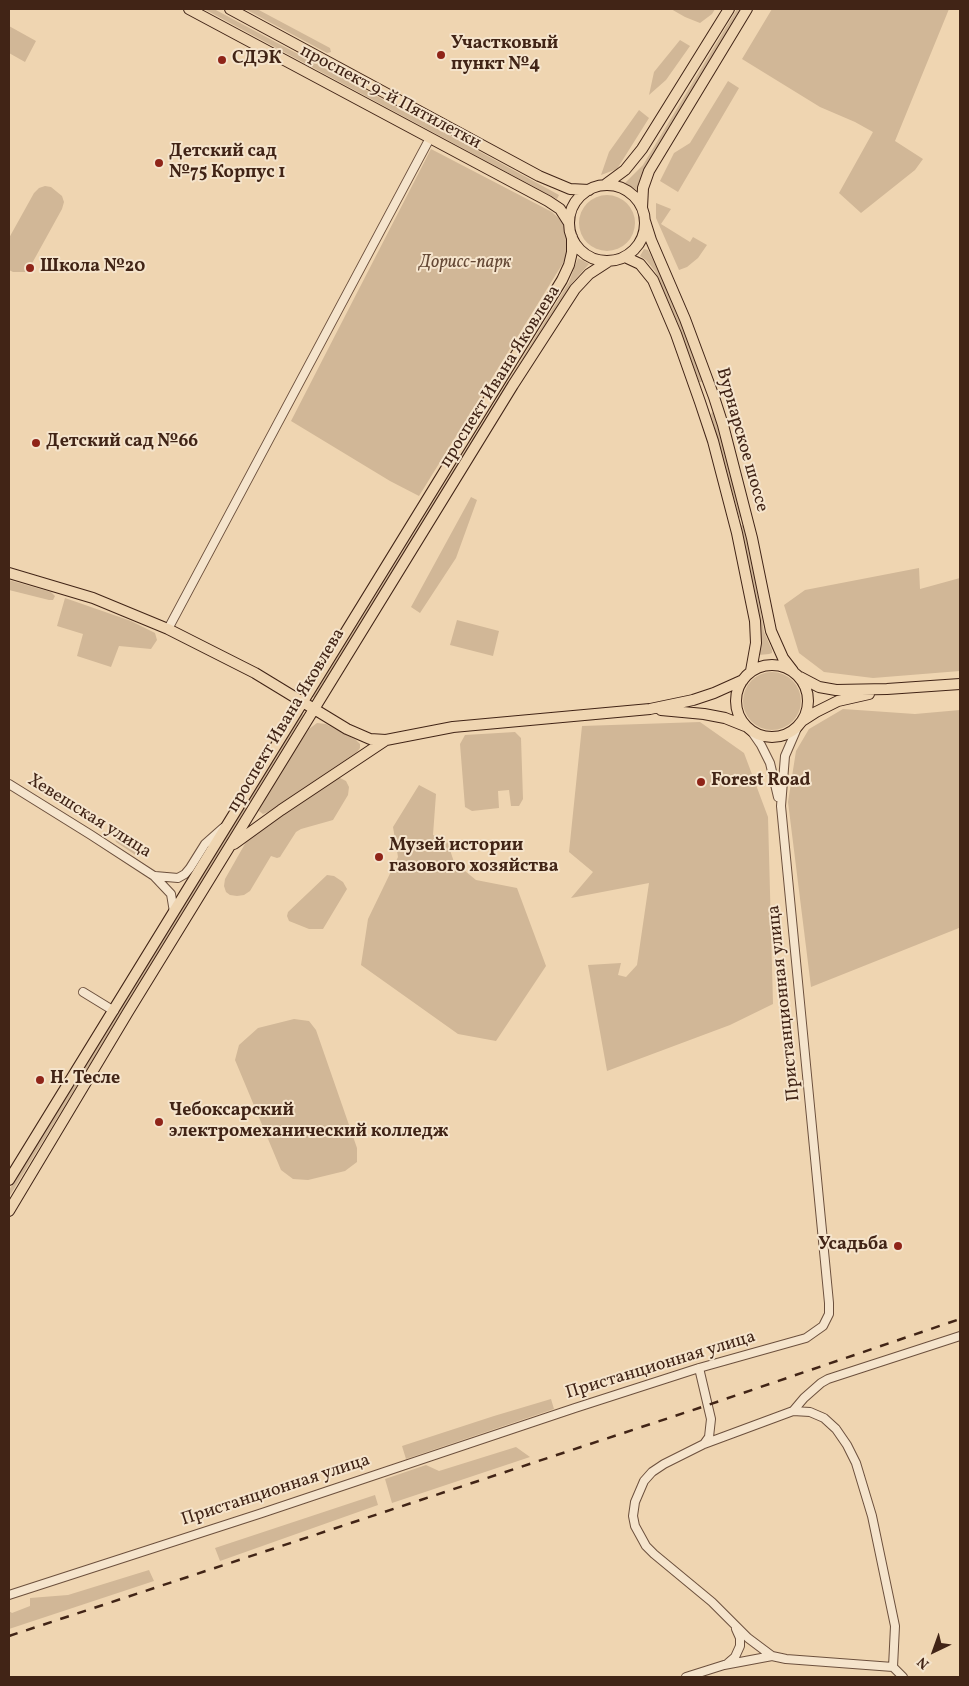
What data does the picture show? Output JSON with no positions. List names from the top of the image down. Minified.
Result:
{"streets":{"main road":["проспект 9-й Пятилетки","проспект Ивана Яковлева","Вурнарское шоссе"],"street":["Хевешская улица","Пристанционная улица"]},"crossings":[["проспект 9-й Пятилетки","проспект Ивана Яковлева"],["проспект 9-й Пятилетки","Вурнарское шоссе"],["проспект Ивана Яковлева","Вурнарское шоссе"],["проспект Ивана Яковлева","Хевешская улица"],["Вурнарское шоссе","Пристанционная улица"]],"parks":["Дорисс-парк"],"places":["Участковый пункт №4","СДЭК","Детский сад №75 Корпус 1","Школа №20","Детский сад №66","Forest Road","Музей истории газового хозяйства","Н. Тесле","Чебоксарский электромеханический колледж","Усадьба"],"north":"bottom left"}
